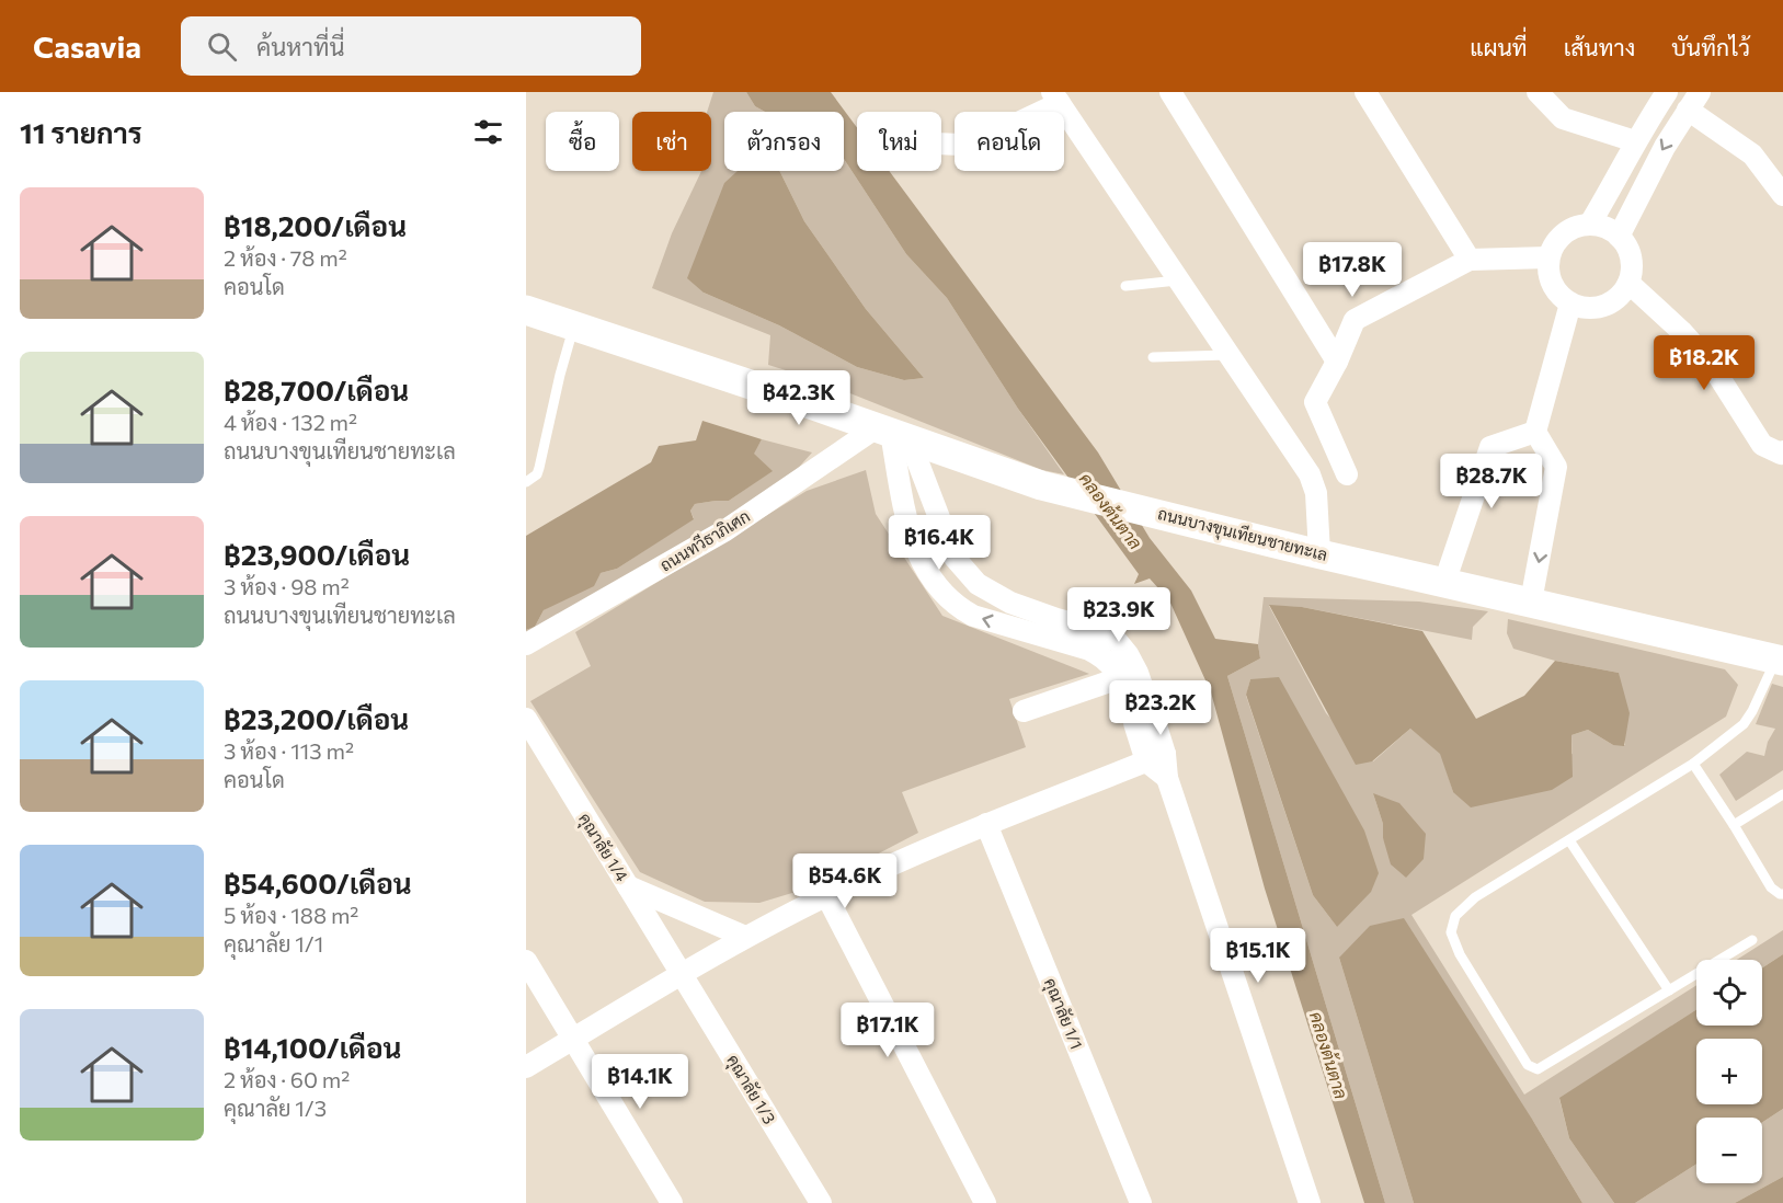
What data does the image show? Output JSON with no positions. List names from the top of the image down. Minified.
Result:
{"streets":{"main road":["ถนนบางขุนเทียนชายทะเล"],"street":["ถนนทวีธาภิเศก","คุณาลัย 1/4","คุณาลัย 1/1","คุณาลัย 1/3"]},"crossings":[["ถนนบางขุนเทียนชายทะเล","ถนนทวีธาภิเศก"],["คุณาลัย 1/4","คุณาลัย 1/3"]],"water":["คลองต้นตาล"],"page":{"header":"Casavia","search":"ค้นหาที่นี่","nav":["แผนที่","เส้นทาง","บันทึกไว้"],"heading":"11 รายการ","chip":["ซื้อ","เช่า","ตัวกรอง","ใหม่","คอนโด"],"list":[{"name":"฿18,200/เดือน","note":"2 ห้อง · 78 m² · คอนโด"},{"name":"฿28,700/เดือน","note":"4 ห้อง · 132 m² · ถนนบางขุนเทียนชายทะเล"},{"name":"฿23,900/เดือน","note":"3 ห้อง · 98 m² · ถนนบางขุนเทียนชายทะเล"},{"name":"฿23,200/เดือน","note":"3 ห้อง · 113 m² · คอนโด"},{"name":"฿54,600/เดือน","note":"5 ห้อง · 188 m² · คุณาลัย 1/1"},{"name":"฿14,100/เดือน","note":"2 ห้อง · 60 m² · คุณาลัย 1/3"}],"price":["฿17.8K","฿18.2K","฿42.3K","฿28.7K","฿16.4K","฿23.9K","฿23.2K","฿54.6K","฿15.1K","฿17.1K","฿14.1K"],"map_buttons":["+","−"]}}
